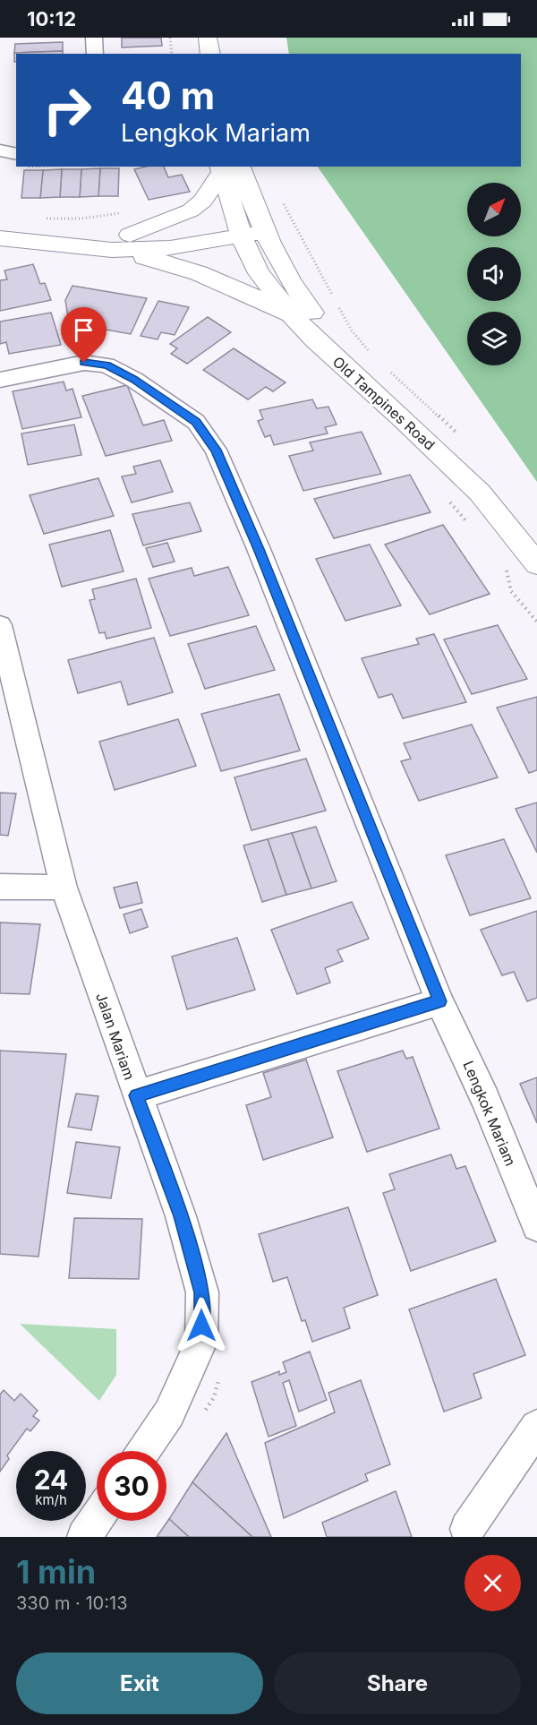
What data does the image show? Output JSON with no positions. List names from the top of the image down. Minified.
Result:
{"streets":{"street":["Old Tampines Road","Jalan Mariam","Lengkok Mariam"]},"north":"top right","page":{"status":"10:12","turn":["40 m","Lengkok Mariam"],"speed":"24 km/h","limit":"30","heading":["1 min","330 m · 10:13"],"buttons":["Exit","Share"]}}
